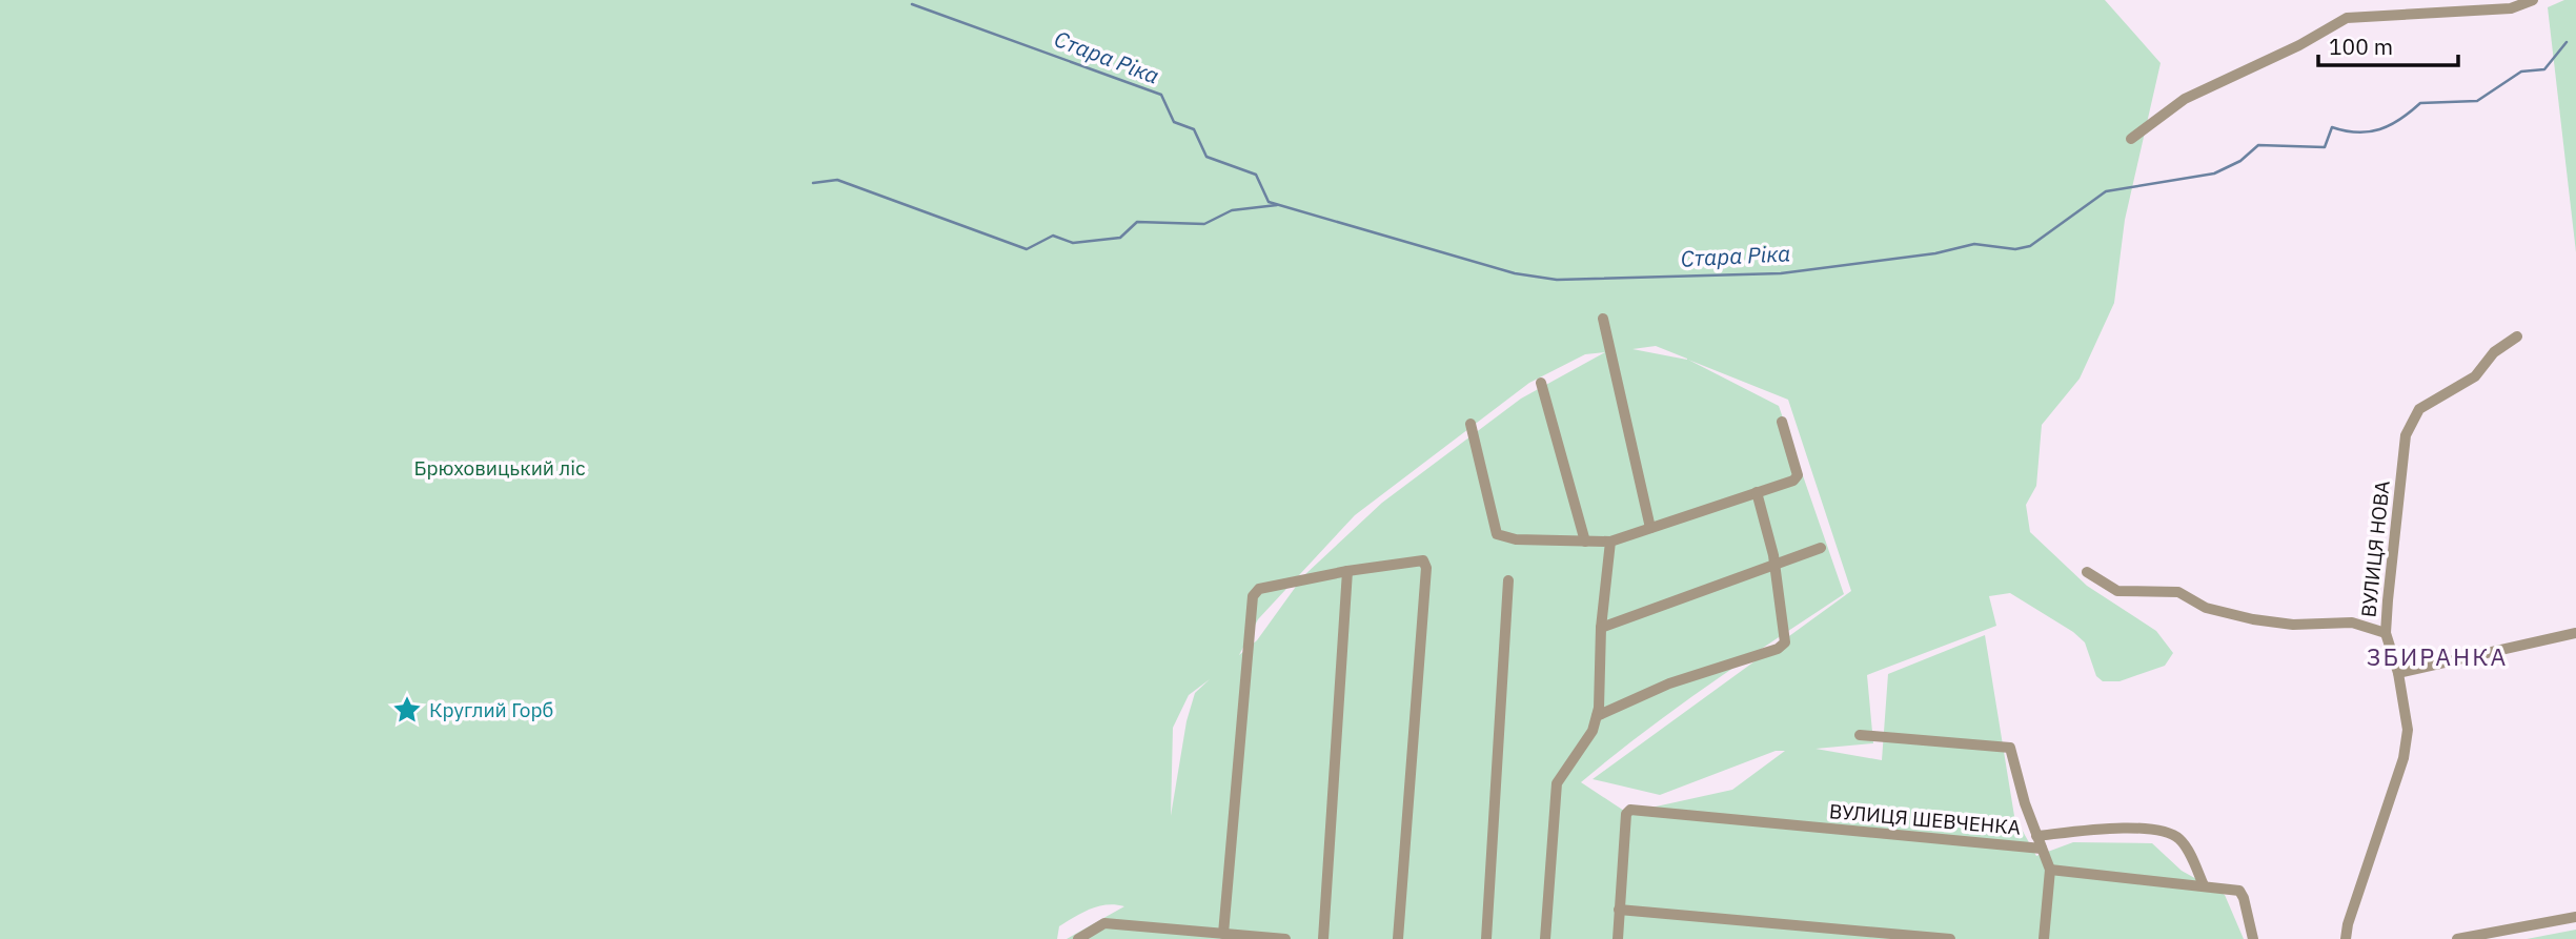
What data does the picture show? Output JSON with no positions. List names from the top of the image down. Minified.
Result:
{"streets":{"street":["ВУЛИЦЯ НОВА","ВУЛИЦЯ ШЕВЧЕНКА"]},"districts":["ЗБИРАНКА"],"water":["Стара Ріка"],"parks":["Брюховицький ліс"],"places":{"place":["Круглий Горб"]},"scale_bar":"100 m"}
